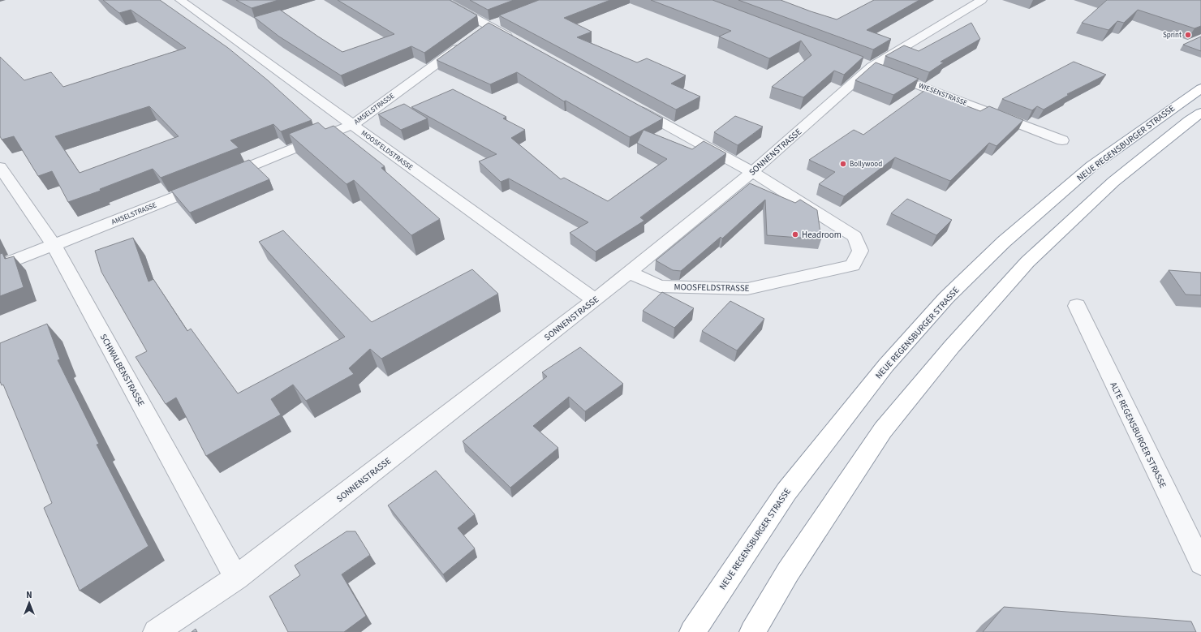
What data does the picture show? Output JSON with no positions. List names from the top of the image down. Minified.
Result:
{"streets":{"highway":["NEUE REGENSBURGER STRASSE"],"street":["WIESENSTRASSE","AMSELSTRASSE","MOOSFELDSTRASSE","SONNENSTRASSE","SCHWALBENSTRASSE","ALTE REGENSBURGER STRASSE"]},"crossings":[["WIESENSTRASSE","SONNENSTRASSE"],["AMSELSTRASSE","MOOSFELDSTRASSE"],["AMSELSTRASSE","SCHWALBENSTRASSE"],["MOOSFELDSTRASSE","SONNENSTRASSE"],["SONNENSTRASSE","SCHWALBENSTRASSE"]],"places":["Sprint","Bollywood","Headroom"],"north":"top"}
